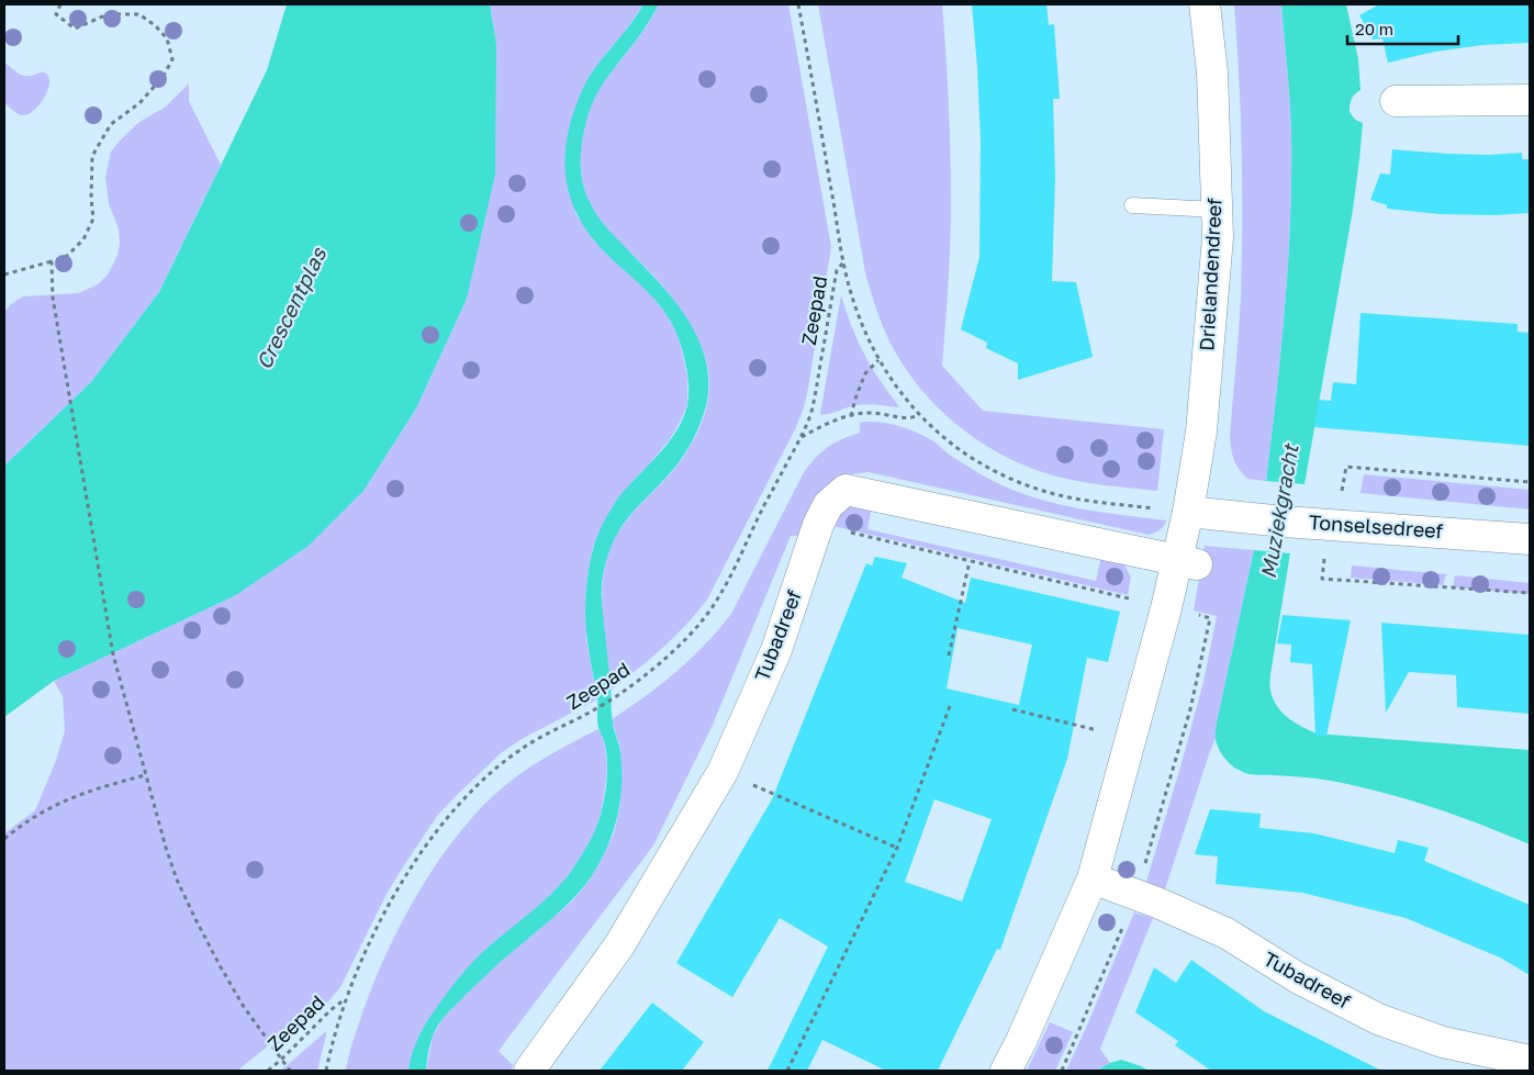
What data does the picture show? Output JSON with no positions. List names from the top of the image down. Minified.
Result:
{"streets":{"street":["Drielandendreef","Tonselsedreef","Tubadreef"],"path":["Zeepad"]},"crossings":[["Drielandendreef","Zeepad"],["Drielandendreef","Tonselsedreef"],["Zeepad","Tonselsedreef"]],"water":["Crescentplas","Muziekgracht"],"scale_bar":"20 m"}
